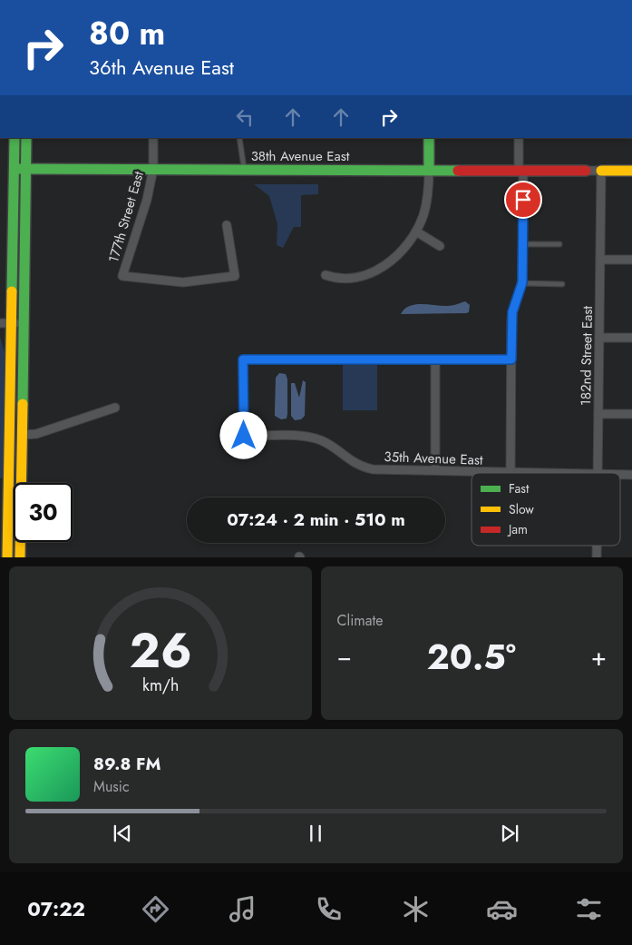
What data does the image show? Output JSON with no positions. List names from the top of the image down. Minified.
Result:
{"streets":{"main road":["38th Avenue East"],"street":["177th Street East","182nd Street East","35th Avenue East"]},"crossings":[["38th Avenue East","177th Street East"]],"legend":["Fast","Slow","Jam"],"page":{"turn":["80 m","36th Avenue East"],"limit":"30","trip":"07:24 · 2 min · 510 m","tile":"Climate","heat":["−","20.5°","+"],"song":["89.8 FM","Music"],"tabs":"07:22","gauge":["26","km/h"]}}
